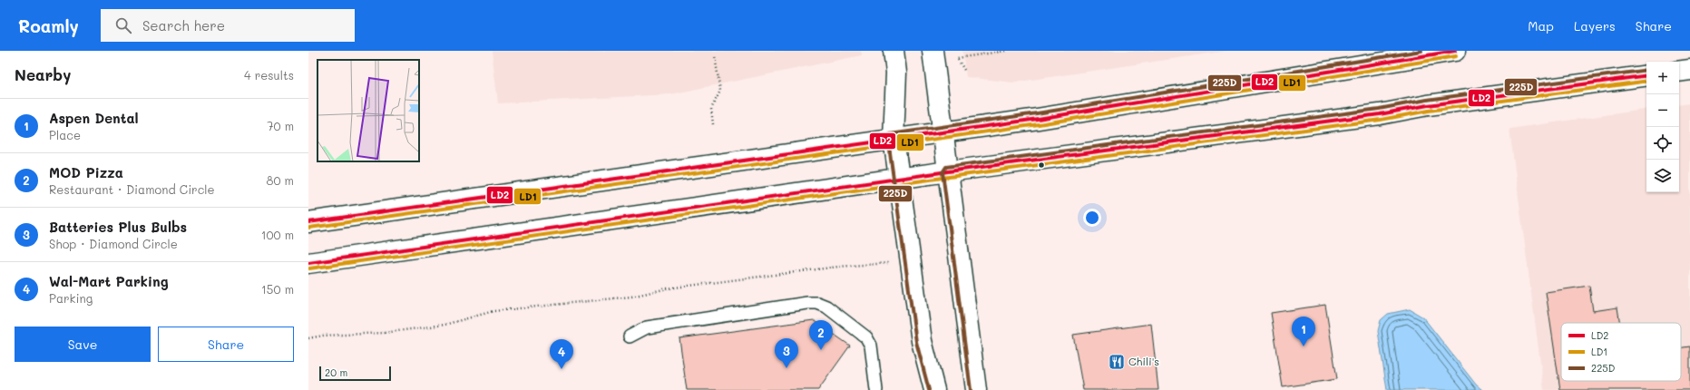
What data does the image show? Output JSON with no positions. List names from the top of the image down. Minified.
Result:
{"places":{"restaurant":["Chili's"]},"lines":["transit line LD2","transit line 225D","transit line LD1"],"legend":["LD2","LD1","225D"],"scale_bar":"20 m","page":{"header":"Roamly","search":"Search here","nav":["Map","Layers","Share"],"heading":["Nearby","4 results"],"map_buttons":["+","−"],"list":[{"mark":"1","name":"Aspen Dental","note":"Place","value":"70 m"},{"mark":"2","name":"MOD Pizza","note":"Restaurant · Diamond Circle","value":"80 m"},{"mark":"3","name":"Batteries Plus Bulbs","note":"Shop · Diamond Circle","value":"100 m"},{"mark":"4","name":"Wal-Mart Parking","note":"Parking","value":"150 m"}],"buttons":["Save","Share"],"pins":["1","2","3","4"],"scale":"20 m"}}
